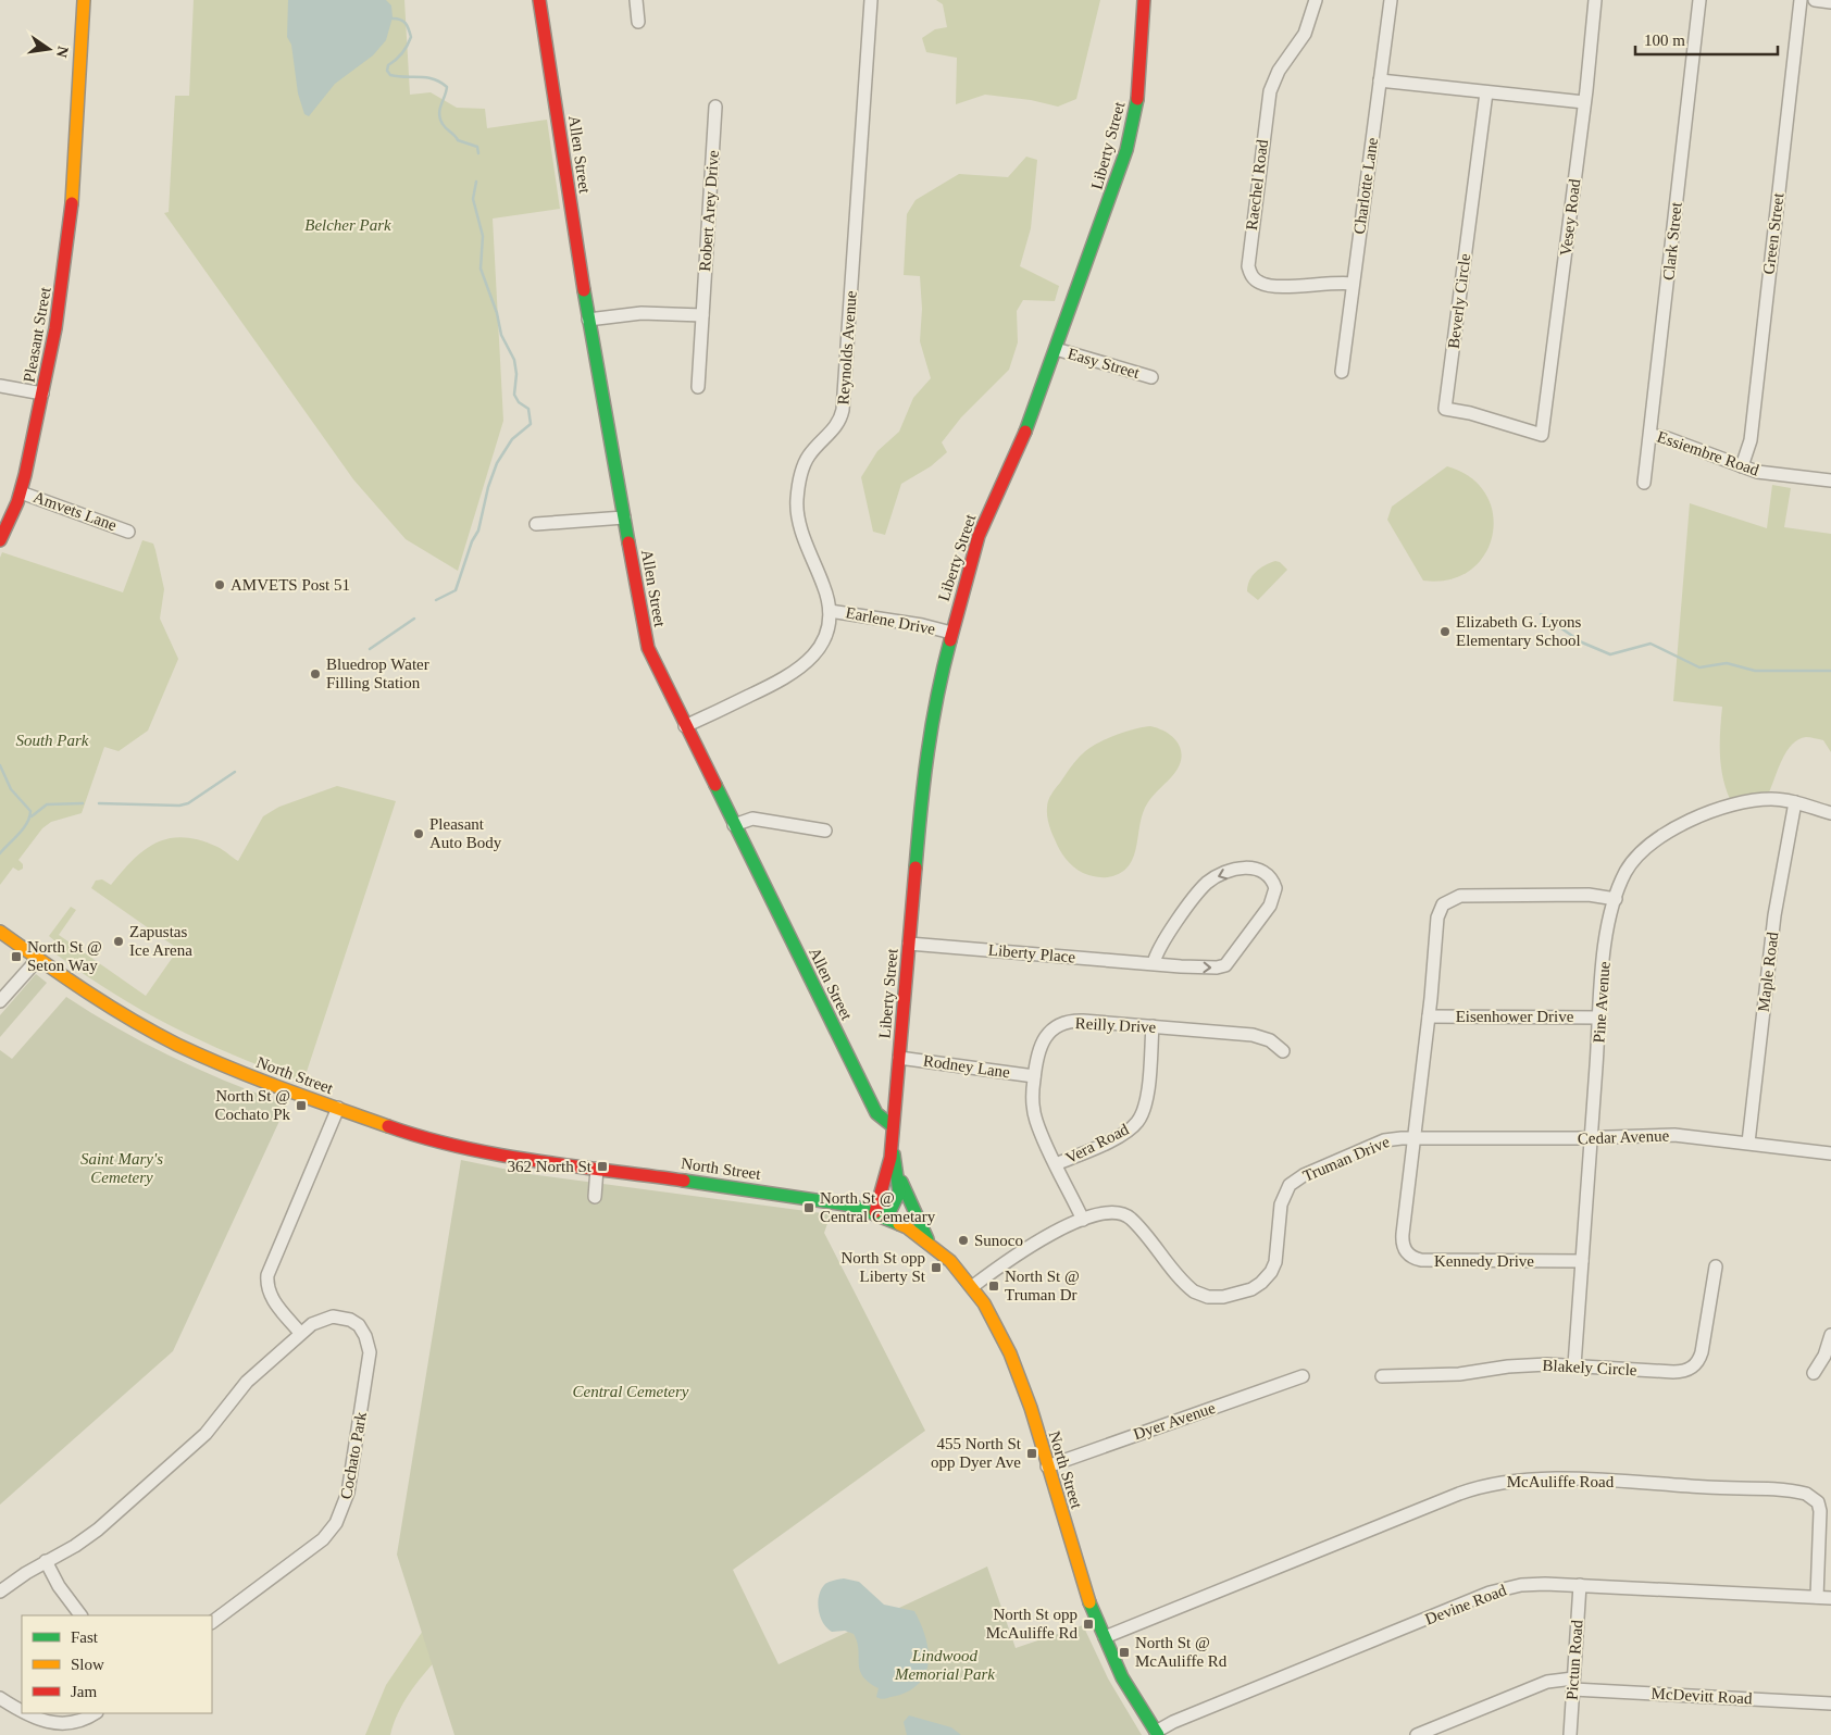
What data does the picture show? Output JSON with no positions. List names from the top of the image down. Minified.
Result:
{"streets":{"main road":["Liberty Street","Allen Street","Pleasant Street","North Street"],"street":["Raechel Road","Charlotte Lane","Robert Arey Drive","Vesey Road","Green Street","Clark Street","Beverly Circle","Reynolds Avenue","Easy Street","Essiembre Road","Amvets Lane","Earlene Drive","Liberty Place","Maple Road","Pine Avenue","Eisenhower Drive","Reilly Drive","Rodney Lane","Cedar Avenue","Vera Road","Truman Drive","Kennedy Drive","Blakely Circle","Dyer Avenue","Cochato Park","McAuliffe Road","Devine Road","Pictun Road","McDevitt Road"]},"crossings":[["Liberty Street","Allen Street"],["Liberty Street","Easy Street"],["Liberty Street","Earlene Drive"],["Liberty Street","Liberty Place"],["Liberty Street","Rodney Lane"],["Liberty Street","North Street"],["Allen Street","Reynolds Avenue"],["Raechel Road","Charlotte Lane"],["Vesey Road","Beverly Circle"],["Green Street","Essiembre Road"],["Clark Street","Essiembre Road"],["Pleasant Street","Amvets Lane"],["Reynolds Avenue","Earlene Drive"],["Maple Road","Pine Avenue"],["Maple Road","Cedar Avenue"],["Pine Avenue","Eisenhower Drive"],["Pine Avenue","Cedar Avenue"],["Pine Avenue","Truman Drive"],["Pine Avenue","Kennedy Drive"],["Pine Avenue","Blakely Circle"],["Eisenhower Drive","Truman Drive"],["Reilly Drive","Rodney Lane"],["Reilly Drive","Vera Road"],["Reilly Drive","Truman Drive"],["Rodney Lane","Vera Road"],["North Street","Truman Drive"],["North Street","Dyer Avenue"],["North Street","McAuliffe Road"],["North Street","Devine Road"],["Cedar Avenue","Truman Drive"],["Cedar Avenue","Kennedy Drive"],["Truman Drive","Kennedy Drive"],["McAuliffe Road","Devine Road"],["Devine Road","Pictun Road"],["Pictun Road","McDevitt Road"]],"parks":["Belcher Park","South Park","Saint Mary's Cemetery","Central Cemetery","Lindwood Memorial Park"],"places":{"other":["AMVETS Post 51","Elizabeth G. Lyons Elementary School","Bluedrop Water Filling Station","Pleasant Auto Body","Zapustas Ice Arena","Sunoco"],"transit":["North St @ Seton Way","North St @ Cochato Pk","362 North St","North St @ Central Cemetary","North St opp Liberty St","North St @ Truman Dr","455 North St opp Dyer Ave","North St opp McAuliffe Rd","North St @ McAuliffe Rd"]},"legend":["Fast","Slow","Jam"],"scale_bar":"100 m","north":"right"}
